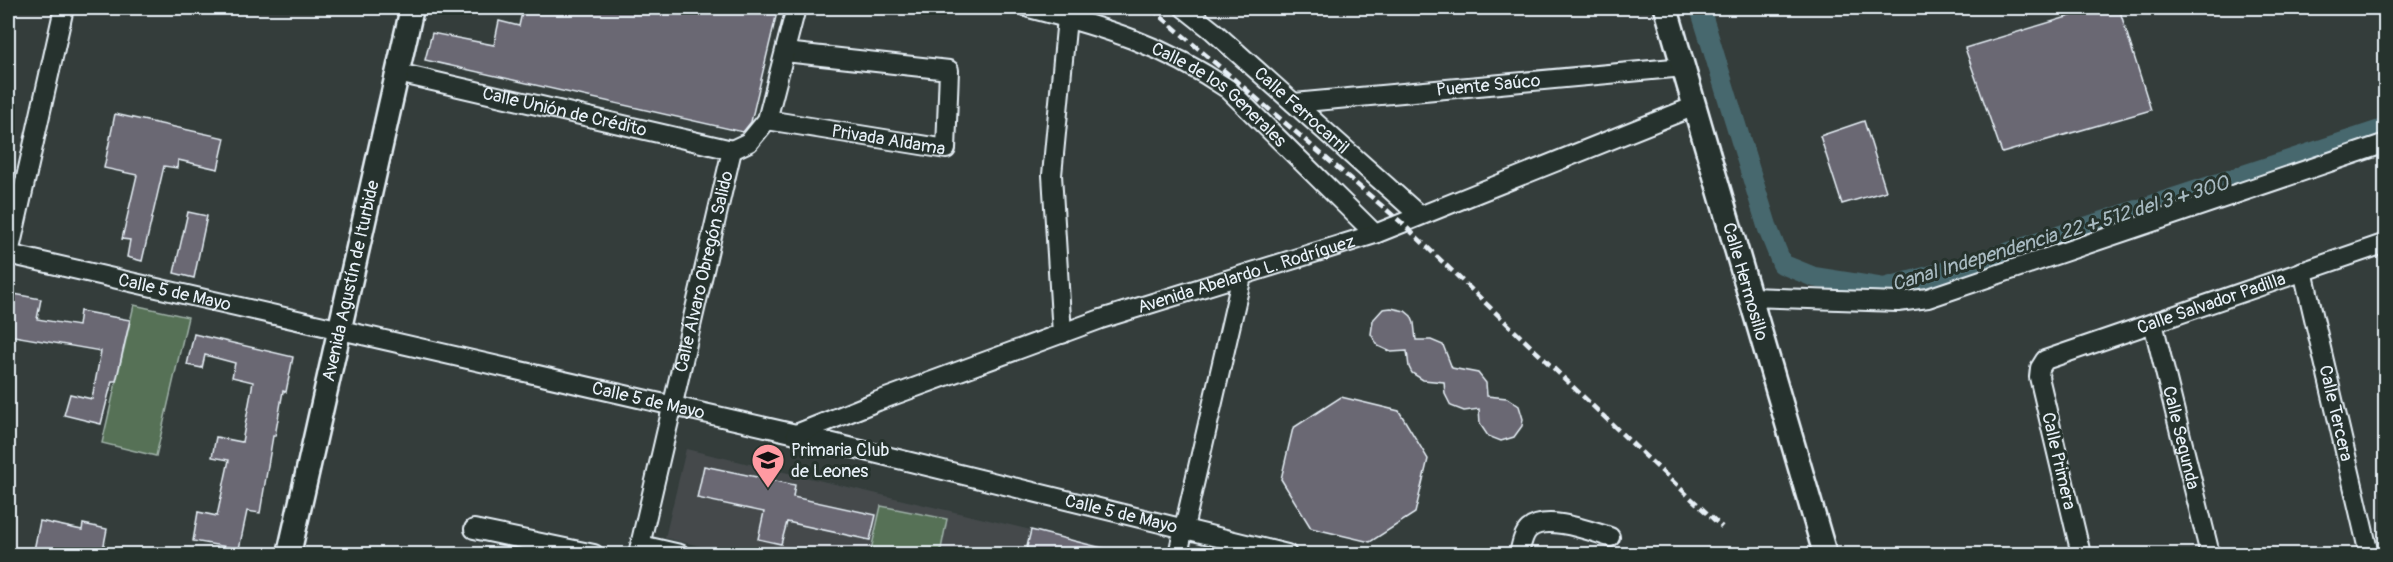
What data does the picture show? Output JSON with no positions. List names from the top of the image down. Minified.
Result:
{"streets":{"street":["Puente Saúco","Calle de los Generales","Calle Ferrocarril","Calle Unión de Crédito","Privada Aldama","Calle Álvaro Obregón Salido","Avenida Abelardo L. Rodríguez","Avenida Agustín de Iturbide","Calle Hermosillo","Calle 5 de Mayo","Calle Salvador Padilla","Calle Tercera","Calle Segunda","Calle Primera"]},"crossings":[["Puente Saúco","Calle Ferrocarril"],["Puente Saúco","Calle Hermosillo"],["Calle de los Generales","Avenida Abelardo L. Rodríguez"],["Calle Ferrocarril","Avenida Abelardo L. Rodríguez"],["Calle Unión de Crédito","Calle Álvaro Obregón Salido"],["Calle Unión de Crédito","Avenida Agustín de Iturbide"],["Privada Aldama","Calle Álvaro Obregón Salido"],["Calle Álvaro Obregón Salido","Calle 5 de Mayo"],["Avenida Abelardo L. Rodríguez","Calle Hermosillo"],["Avenida Abelardo L. Rodríguez","Calle 5 de Mayo"],["Avenida Agustín de Iturbide","Calle 5 de Mayo"],["Calle Salvador Padilla","Calle Tercera"],["Calle Salvador Padilla","Calle Segunda"],["Calle Salvador Padilla","Calle Primera"]],"water":["Canal Independencia 22 + 512 del 3 + 300"],"places":{"school or university":["Primaria Club de Leones"]}}
